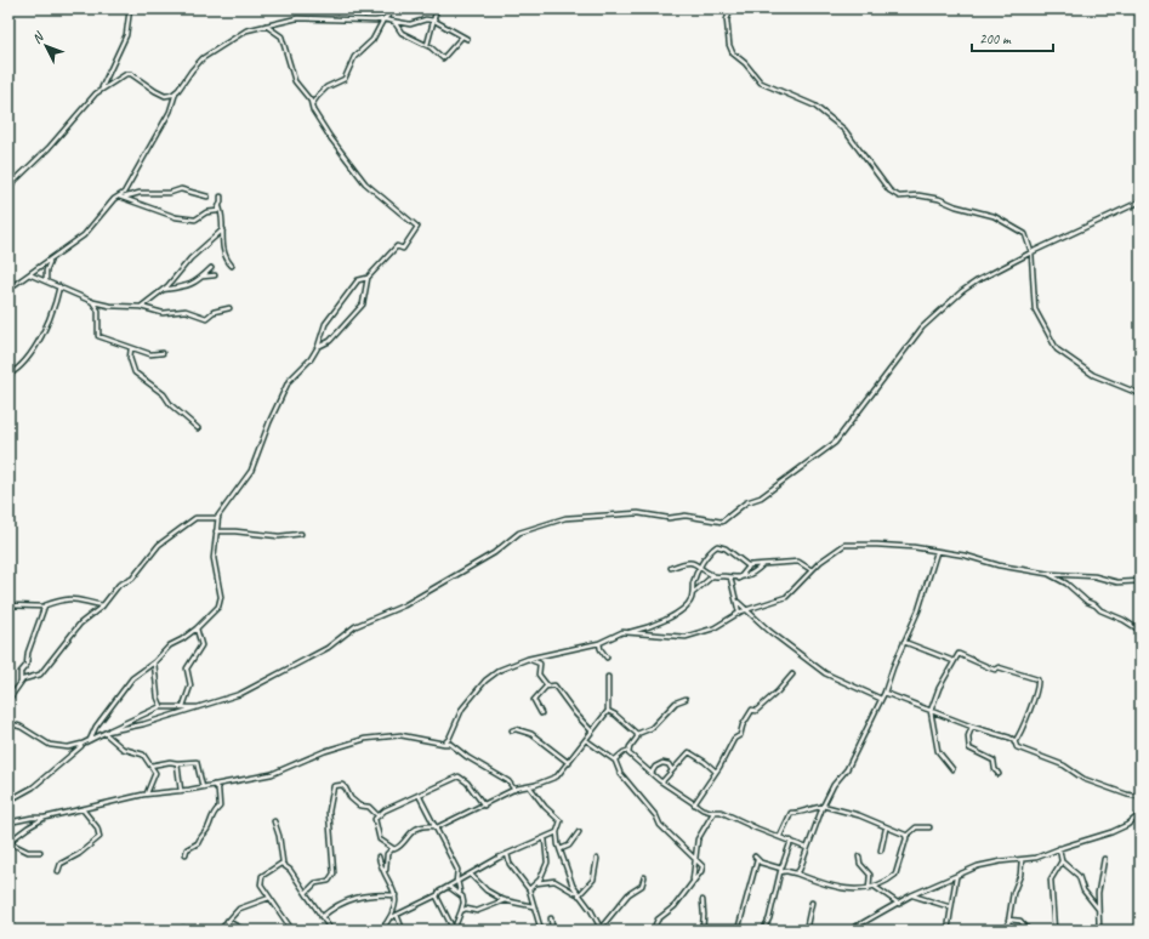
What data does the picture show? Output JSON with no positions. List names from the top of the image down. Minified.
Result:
{"scale_bar":"200 m","north":"top left"}
